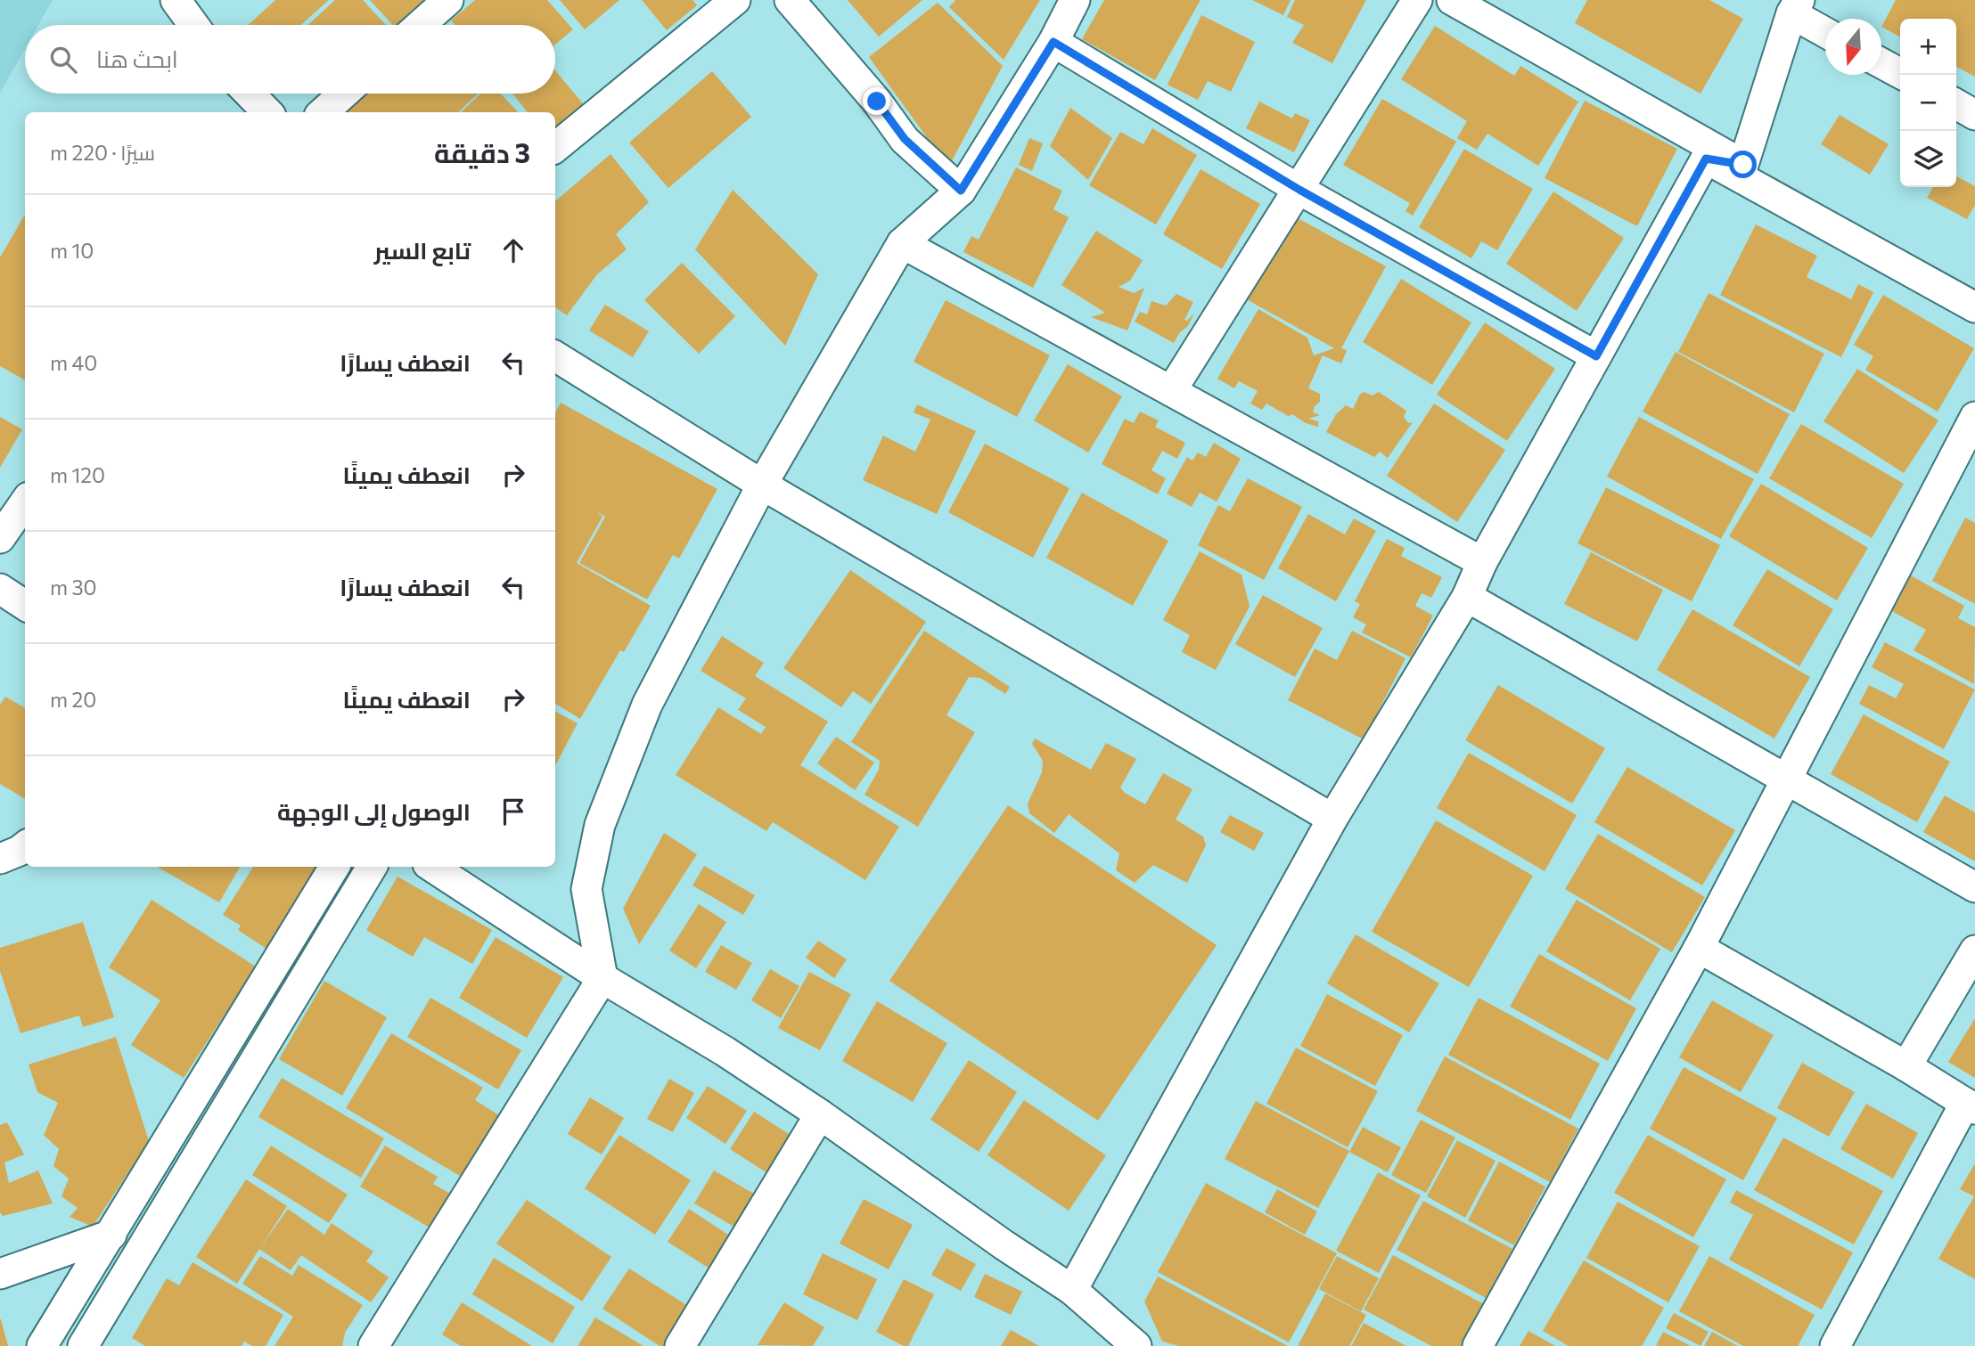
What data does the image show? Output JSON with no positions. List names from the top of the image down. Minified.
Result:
{"north":"bottom","page":{"map_buttons":["+","−"],"search":"ابحث هنا","heading":["3 دقيقة","سيرًا · 220 m"],"list":[["تابع السير","10 m"],["انعطف يسارًا","40 m"],["انعطف يمينًا","120 m"],["انعطف يسارًا","30 m"],["انعطف يمينًا","20 m"],"الوصول إلى الوجهة"]}}
